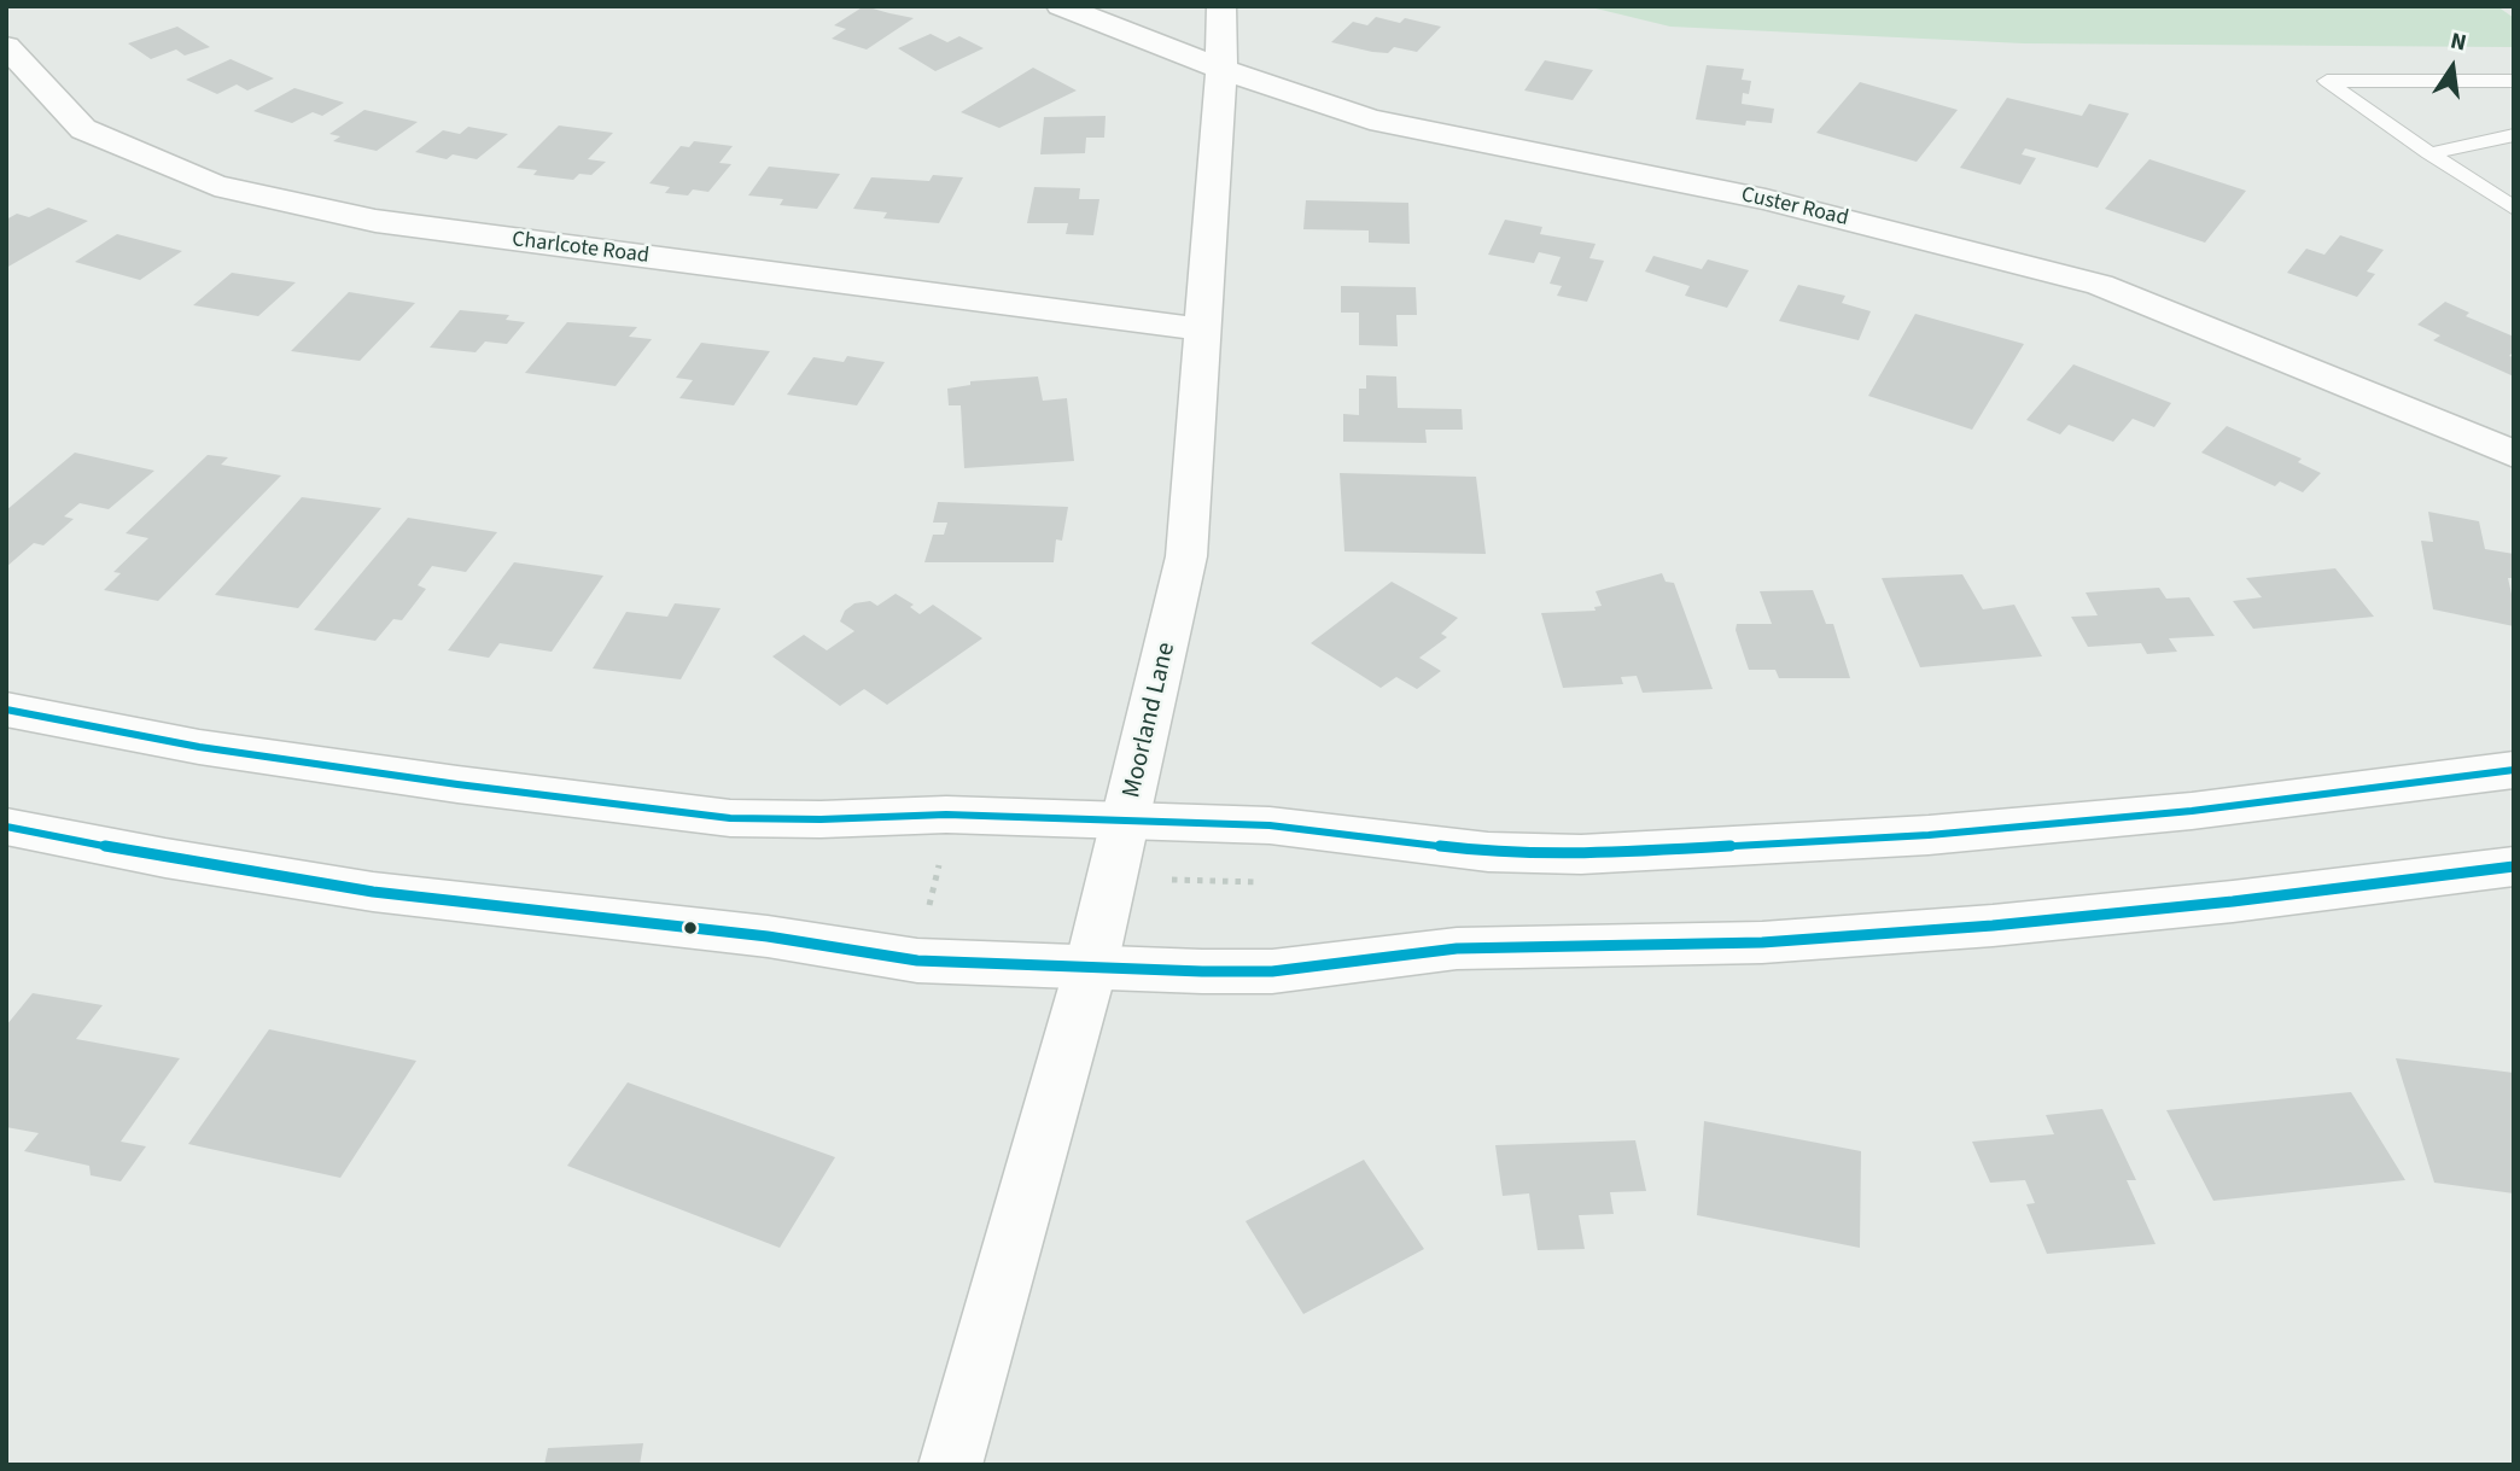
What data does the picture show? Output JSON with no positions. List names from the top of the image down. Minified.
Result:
{"streets":{"street":["Custer Road","Charlcote Road","Moorland Lane"]},"crossings":[["Custer Road","Moorland Lane"],["Charlcote Road","Moorland Lane"]],"north":"top"}
